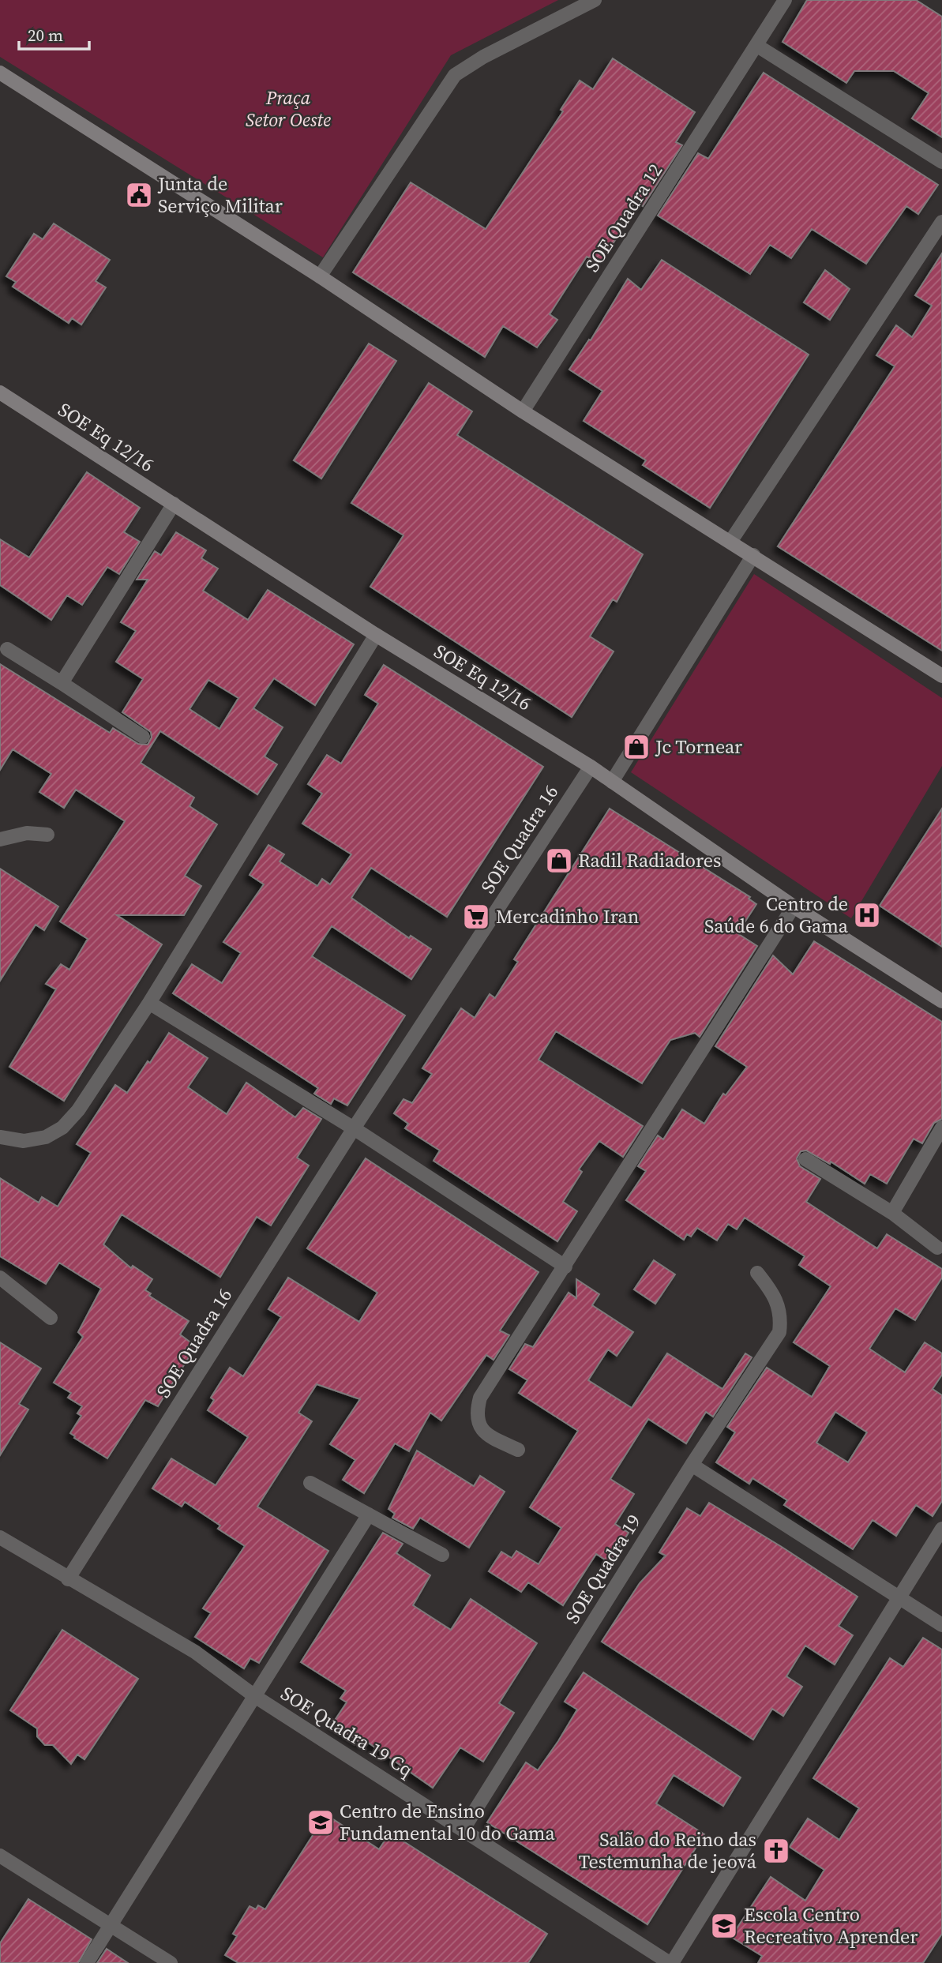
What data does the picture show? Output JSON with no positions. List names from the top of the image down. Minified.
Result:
{"streets":{"street":["SOE Quadra 12","SOE Eq 12/16","SOE Quadra 16","SOE Quadra 19","SOE Quadra 19 Cq"]},"crossings":[["SOE Eq 12/16","SOE Quadra 16"],["SOE Quadra 16","SOE Quadra 19 Cq"],["SOE Quadra 19","SOE Quadra 19 Cq"]],"parks":["Praça Setor Oeste"],"places":{"public building":["Junta de Serviço Militar"],"shop":["Jc Tornear","Radil Radiadores"],"hospital":["Centro de Saúde 6 do Gama"],"supermarket":["Mercadinho Iran"],"school or university":["Centro de Ensino Fundamental 10 do Gama","Escola Centro Recreativo Aprender"],"church":["Salão do Reino das Testemunha de jeová"]},"scale_bar":"20 m"}
